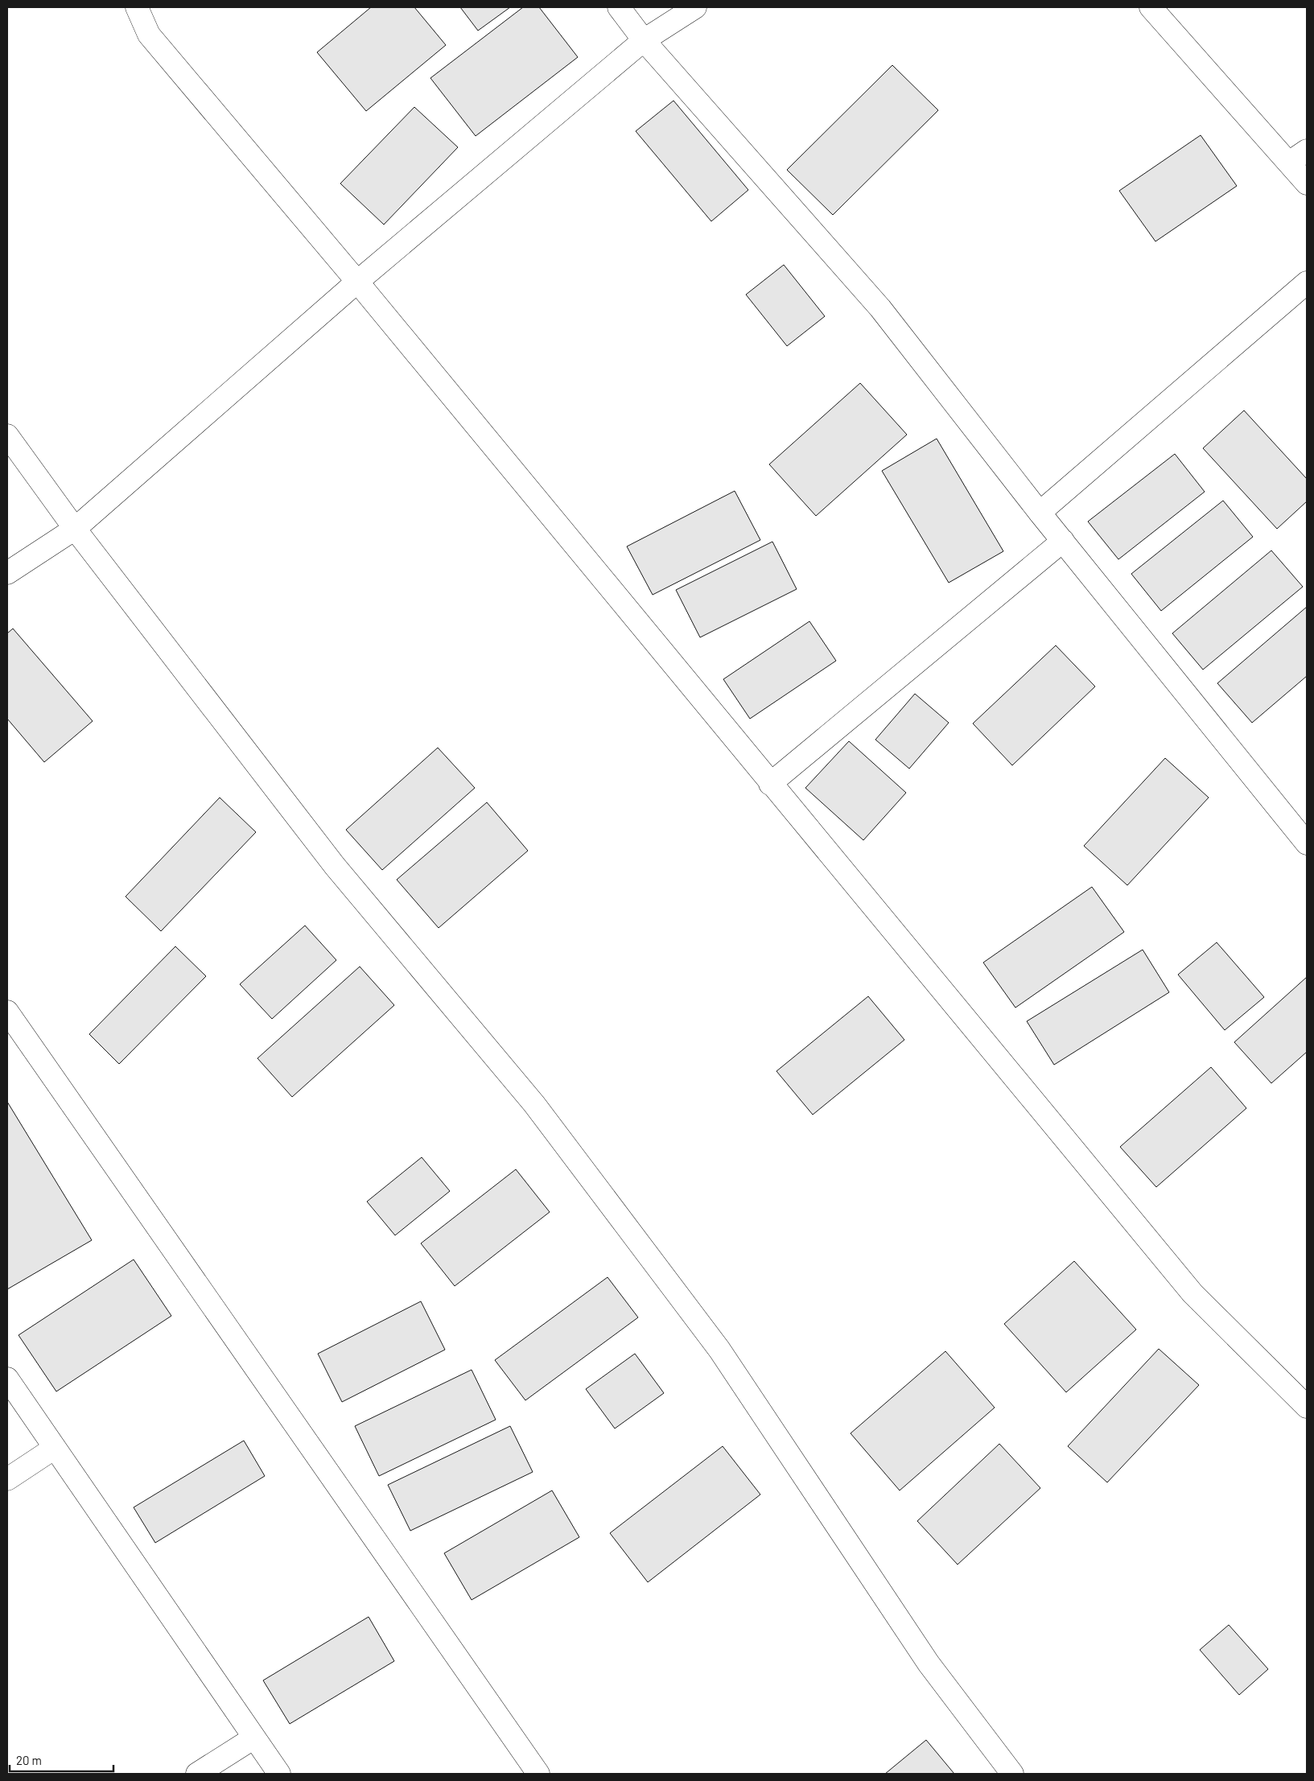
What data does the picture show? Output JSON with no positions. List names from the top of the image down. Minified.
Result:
{"scale_bar":"20 m"}
